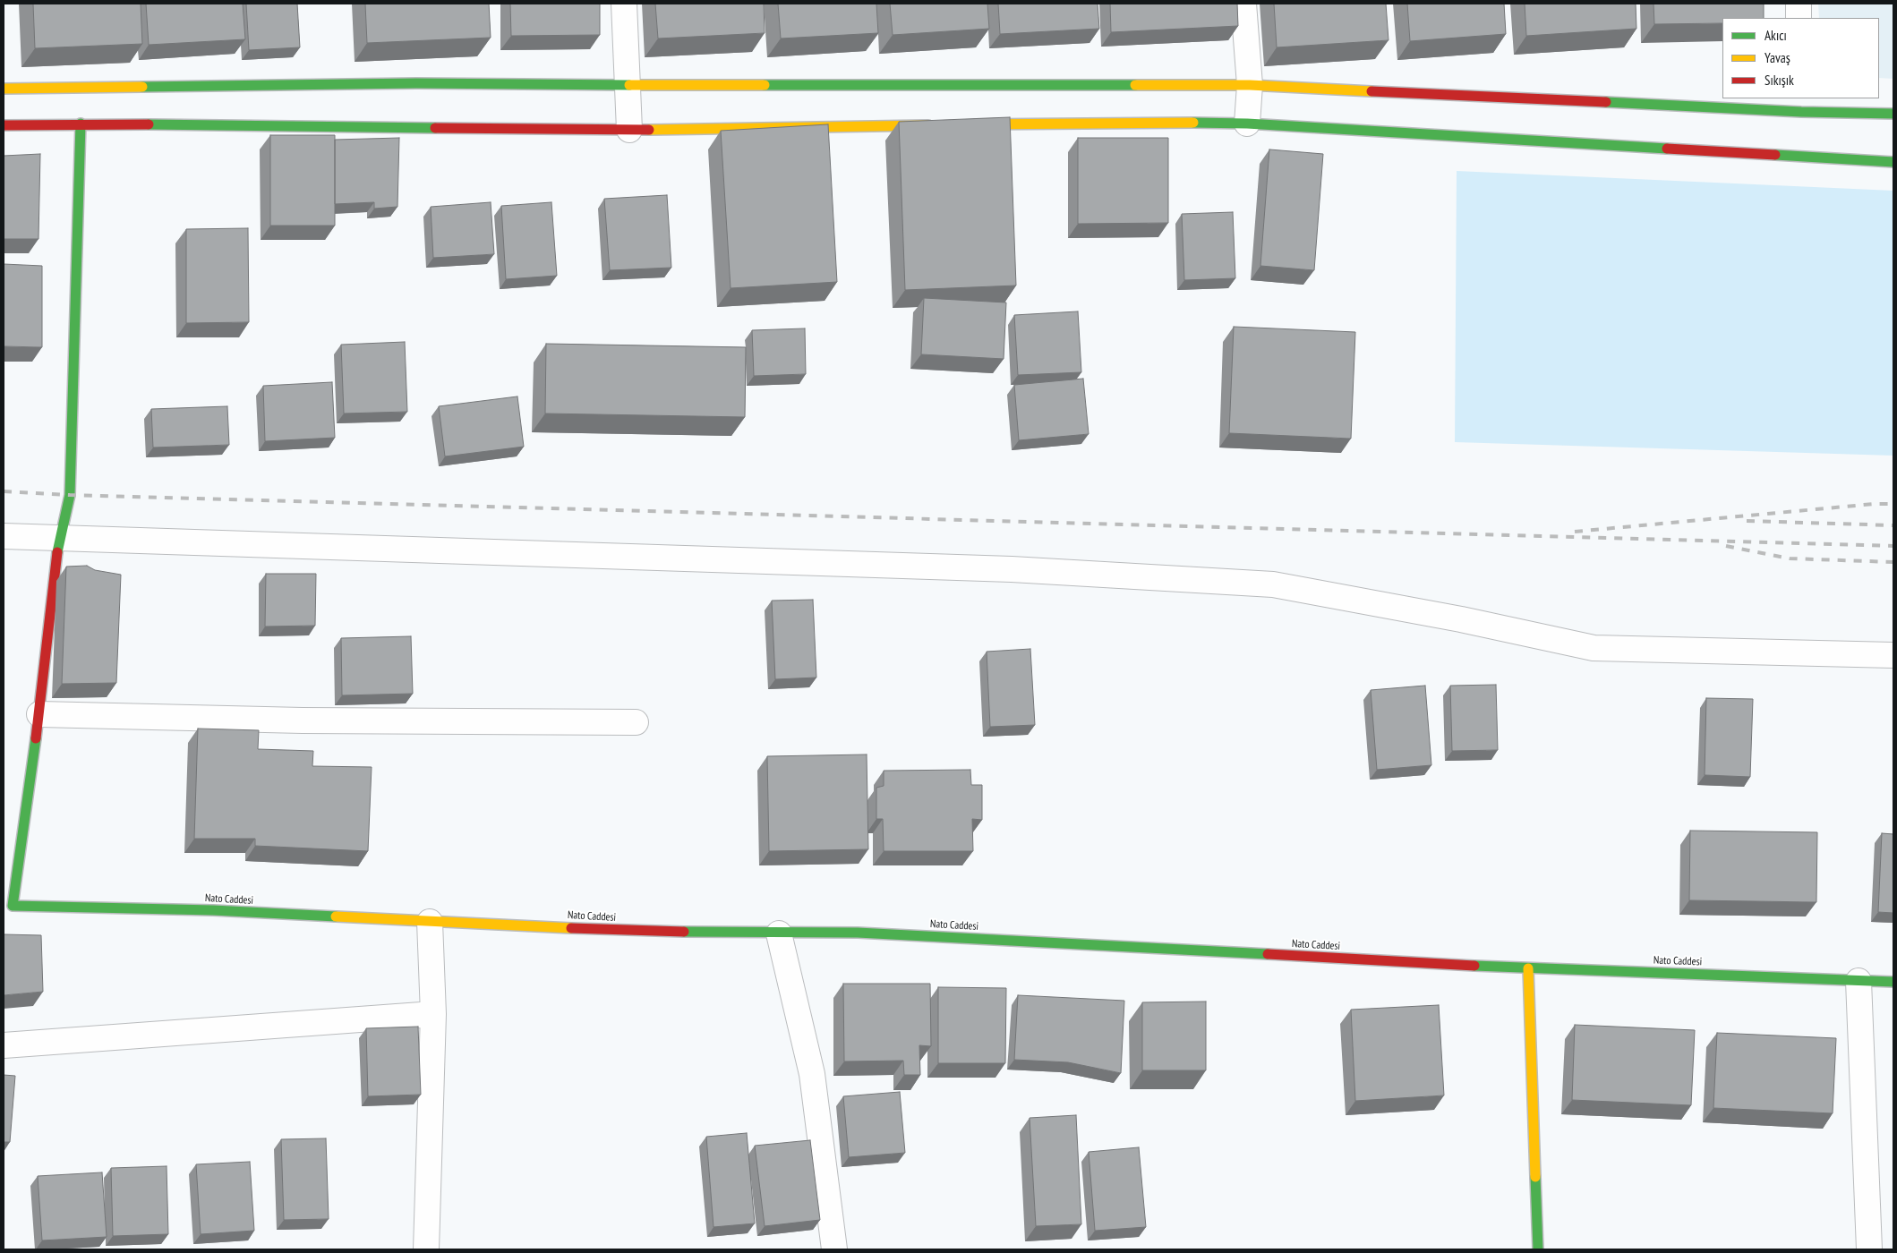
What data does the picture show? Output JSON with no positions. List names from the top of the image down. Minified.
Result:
{"streets":{"street":["Nato Caddesi"]},"legend":["Akıcı","Yavaş","Sıkışık"]}
